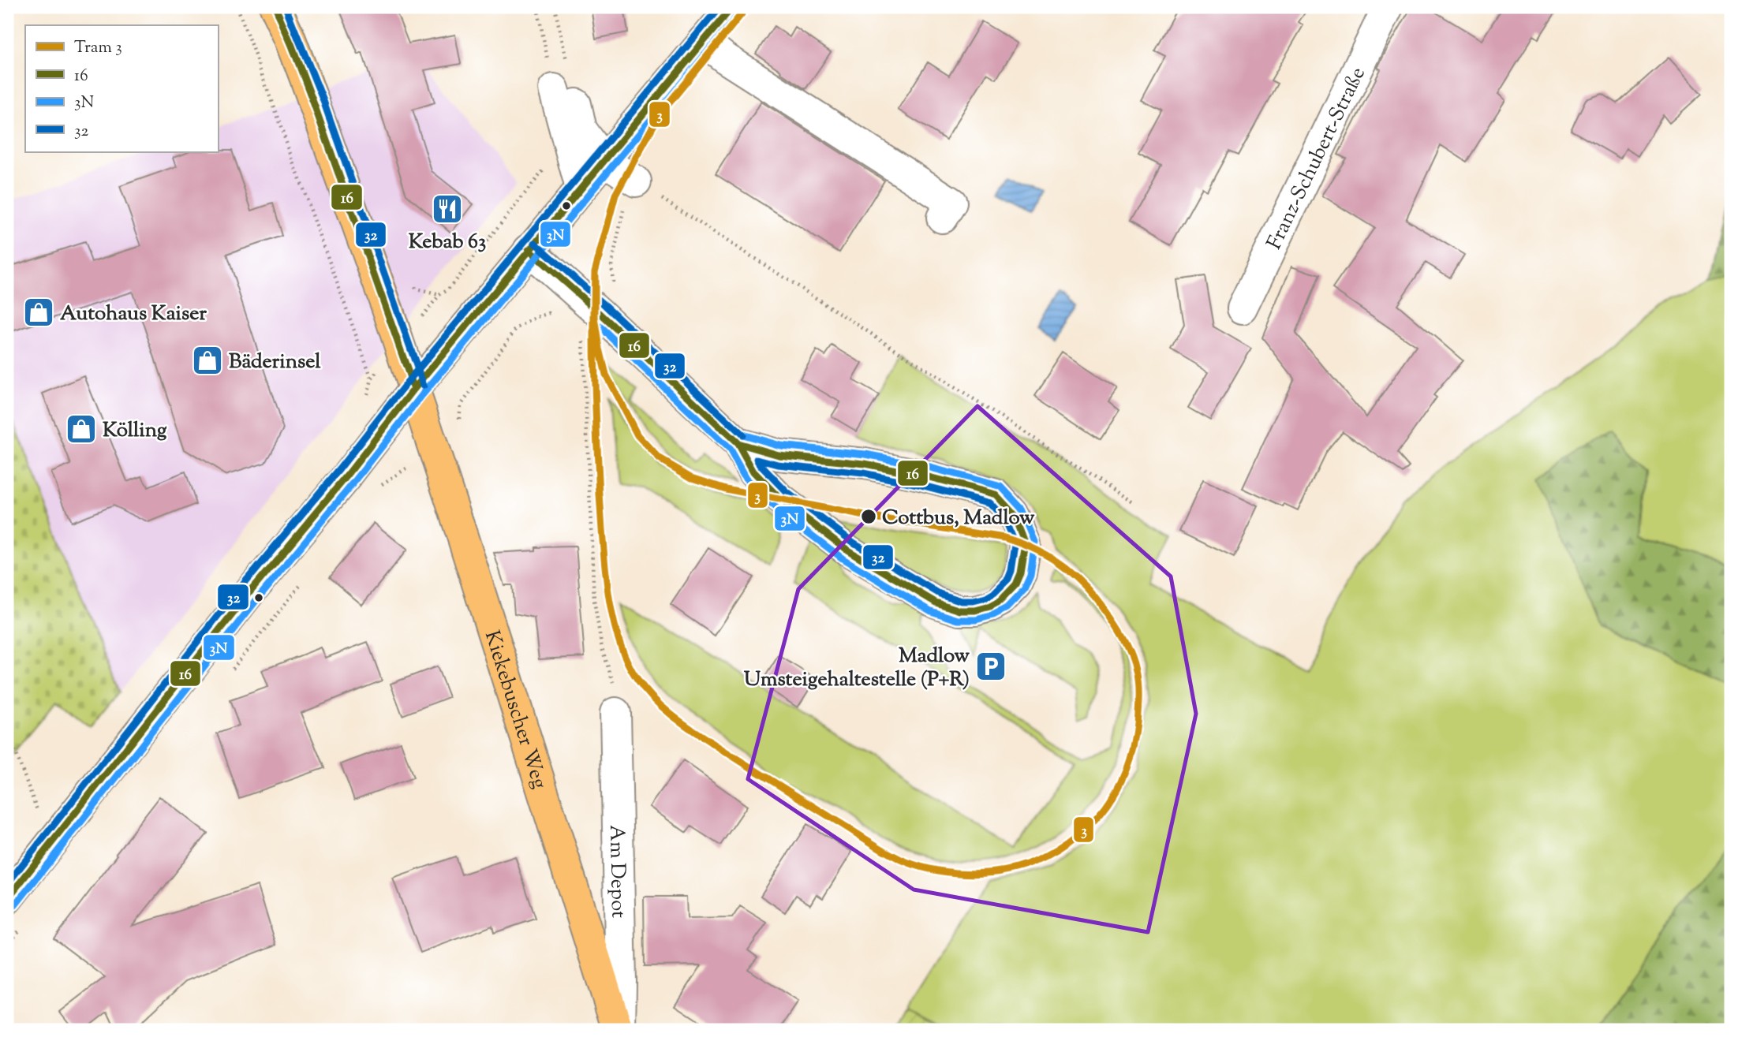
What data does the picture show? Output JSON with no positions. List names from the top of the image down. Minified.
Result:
{"streets":{"main road":["Kiekebuscher Weg"],"street":["Franz-Schubert-Straße","Am Depot"]},"crossings":[["Kiekebuscher Weg","Am Depot"]],"places":{"restaurant":["Kebab 63"],"shop":["Autohaus Kaiser","Bäderinsel","Kölling"],"other":["Cottbus, Madlow"],"parking":["Madlow Umsteigehaltestelle (P+R)"]},"lines":["tram line 3","transit line 16","transit line 32","transit line 3N"],"legend":["Tram 3","16","3N","32"]}
